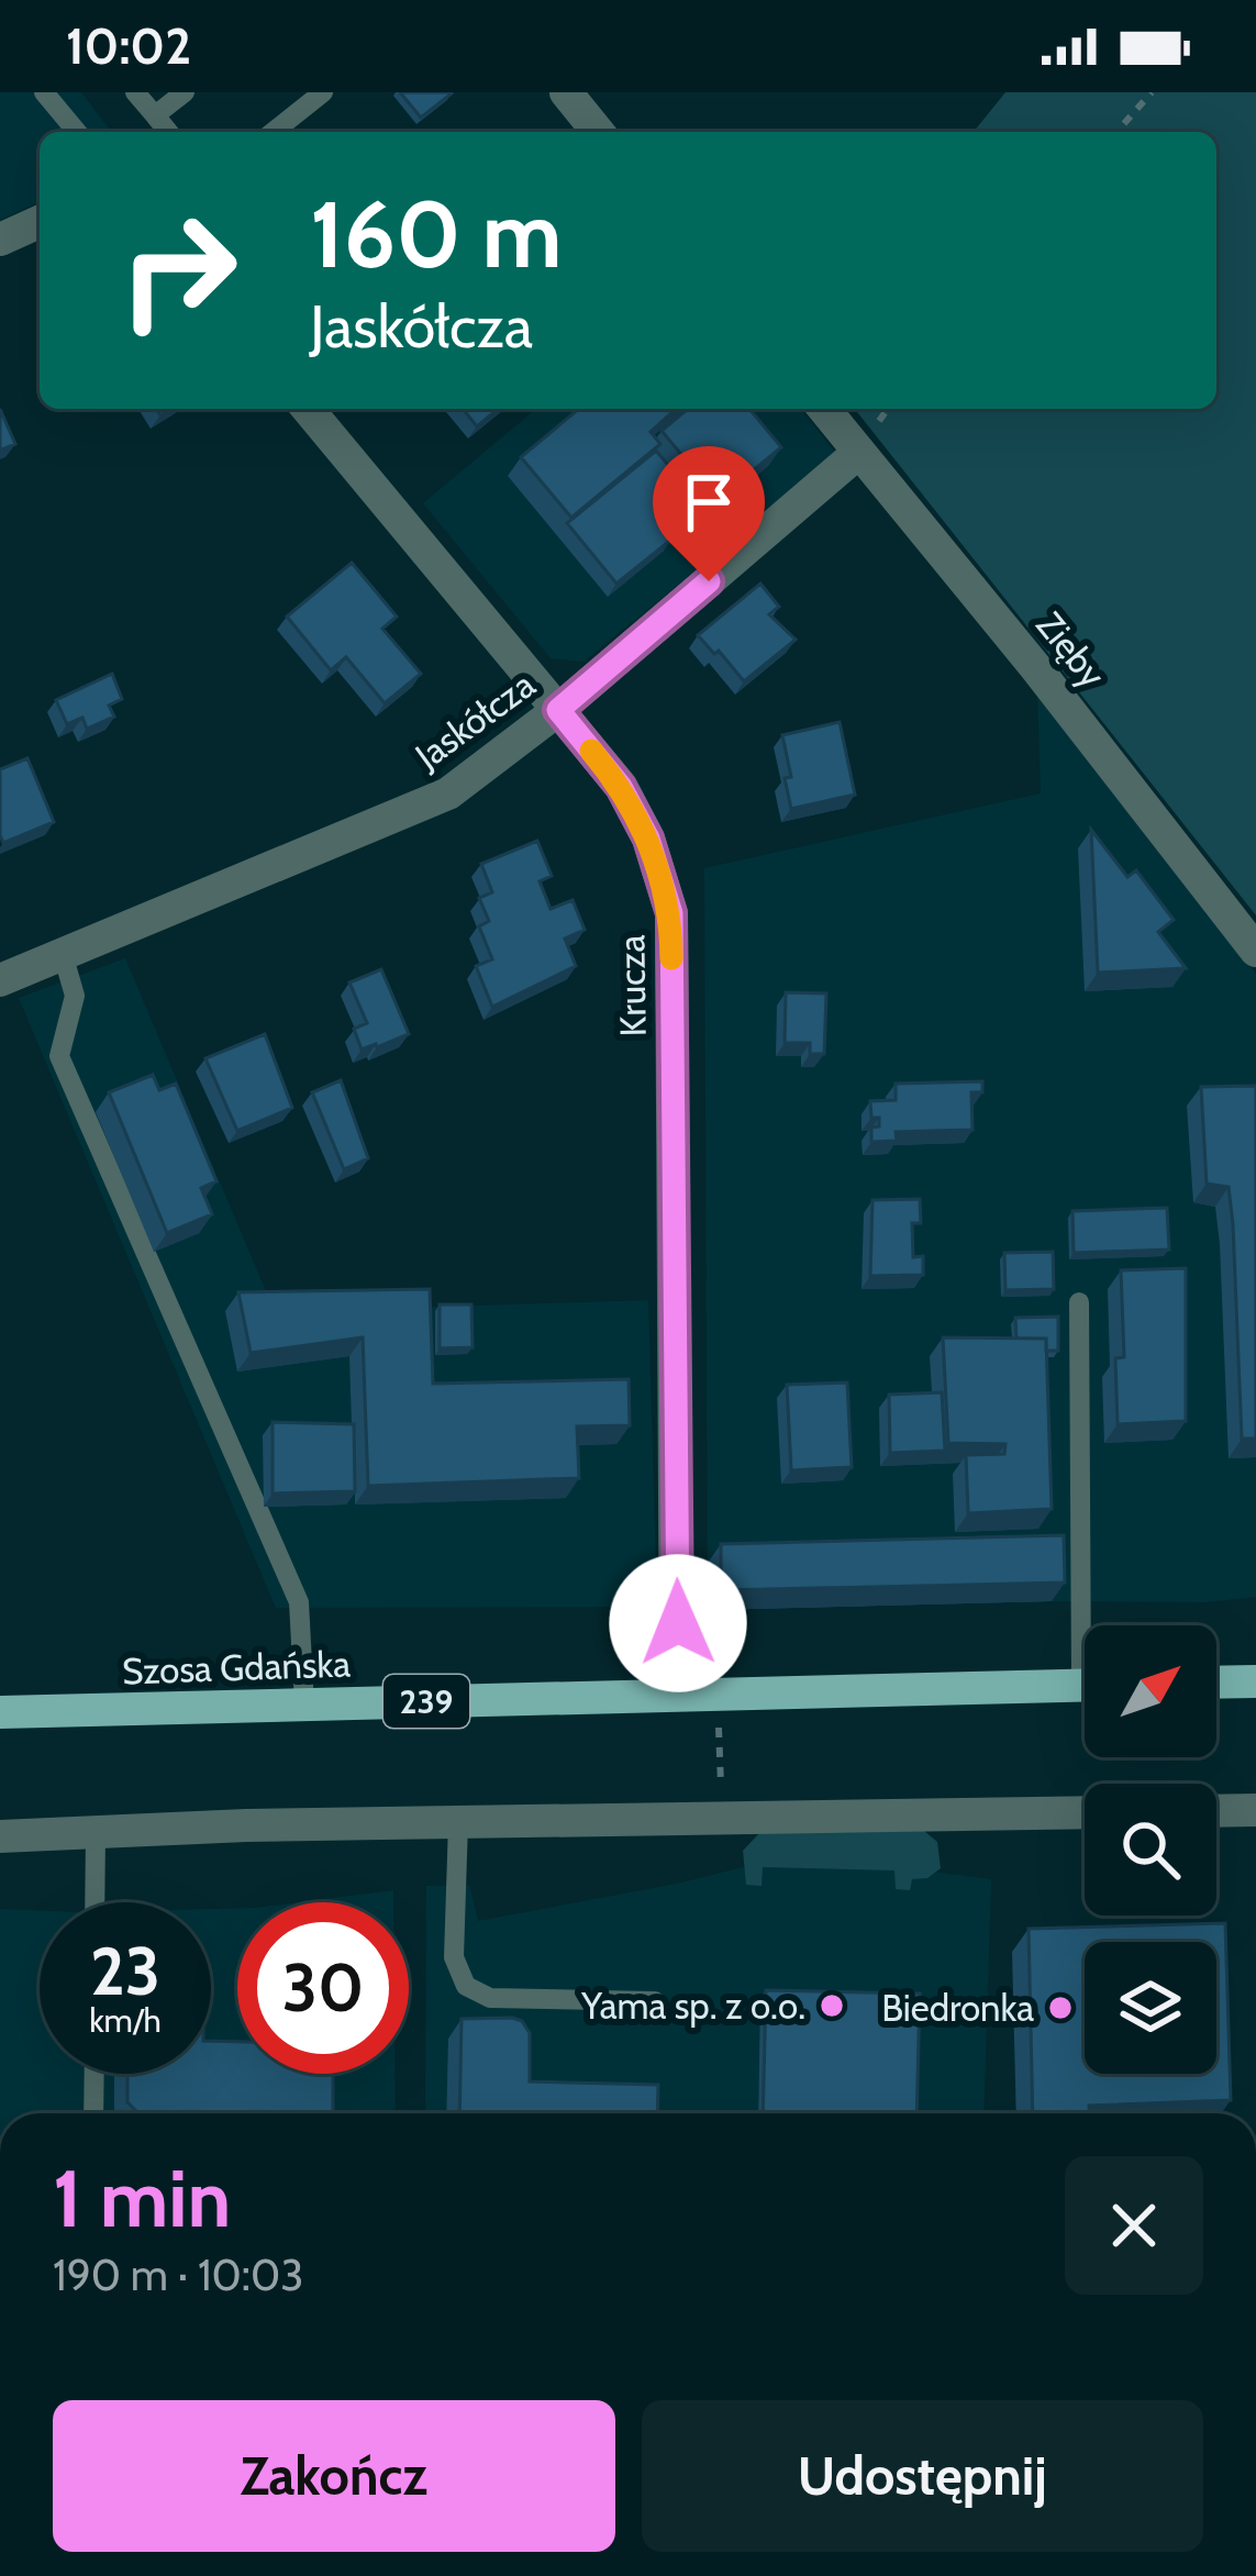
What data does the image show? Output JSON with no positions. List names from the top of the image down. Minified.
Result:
{"streets":{"main road":["Szosa Gdańska","239"],"street":["Zięby","Jaskółcza","Krucza"]},"crossings":[["Zięby","Jaskółcza"],["Jaskółcza","Krucza"],["Krucza","Szosa Gdańska"]],"places":["Yama sp. z o.o.","Biedronka"],"north":"top right","page":{"status":"10:02","turn":["160 m","Jaskółcza"],"speed":"23 km/h","limit":"30","heading":["1 min","190 m · 10:03"],"buttons":["Zakończ","Udostępnij"]}}
